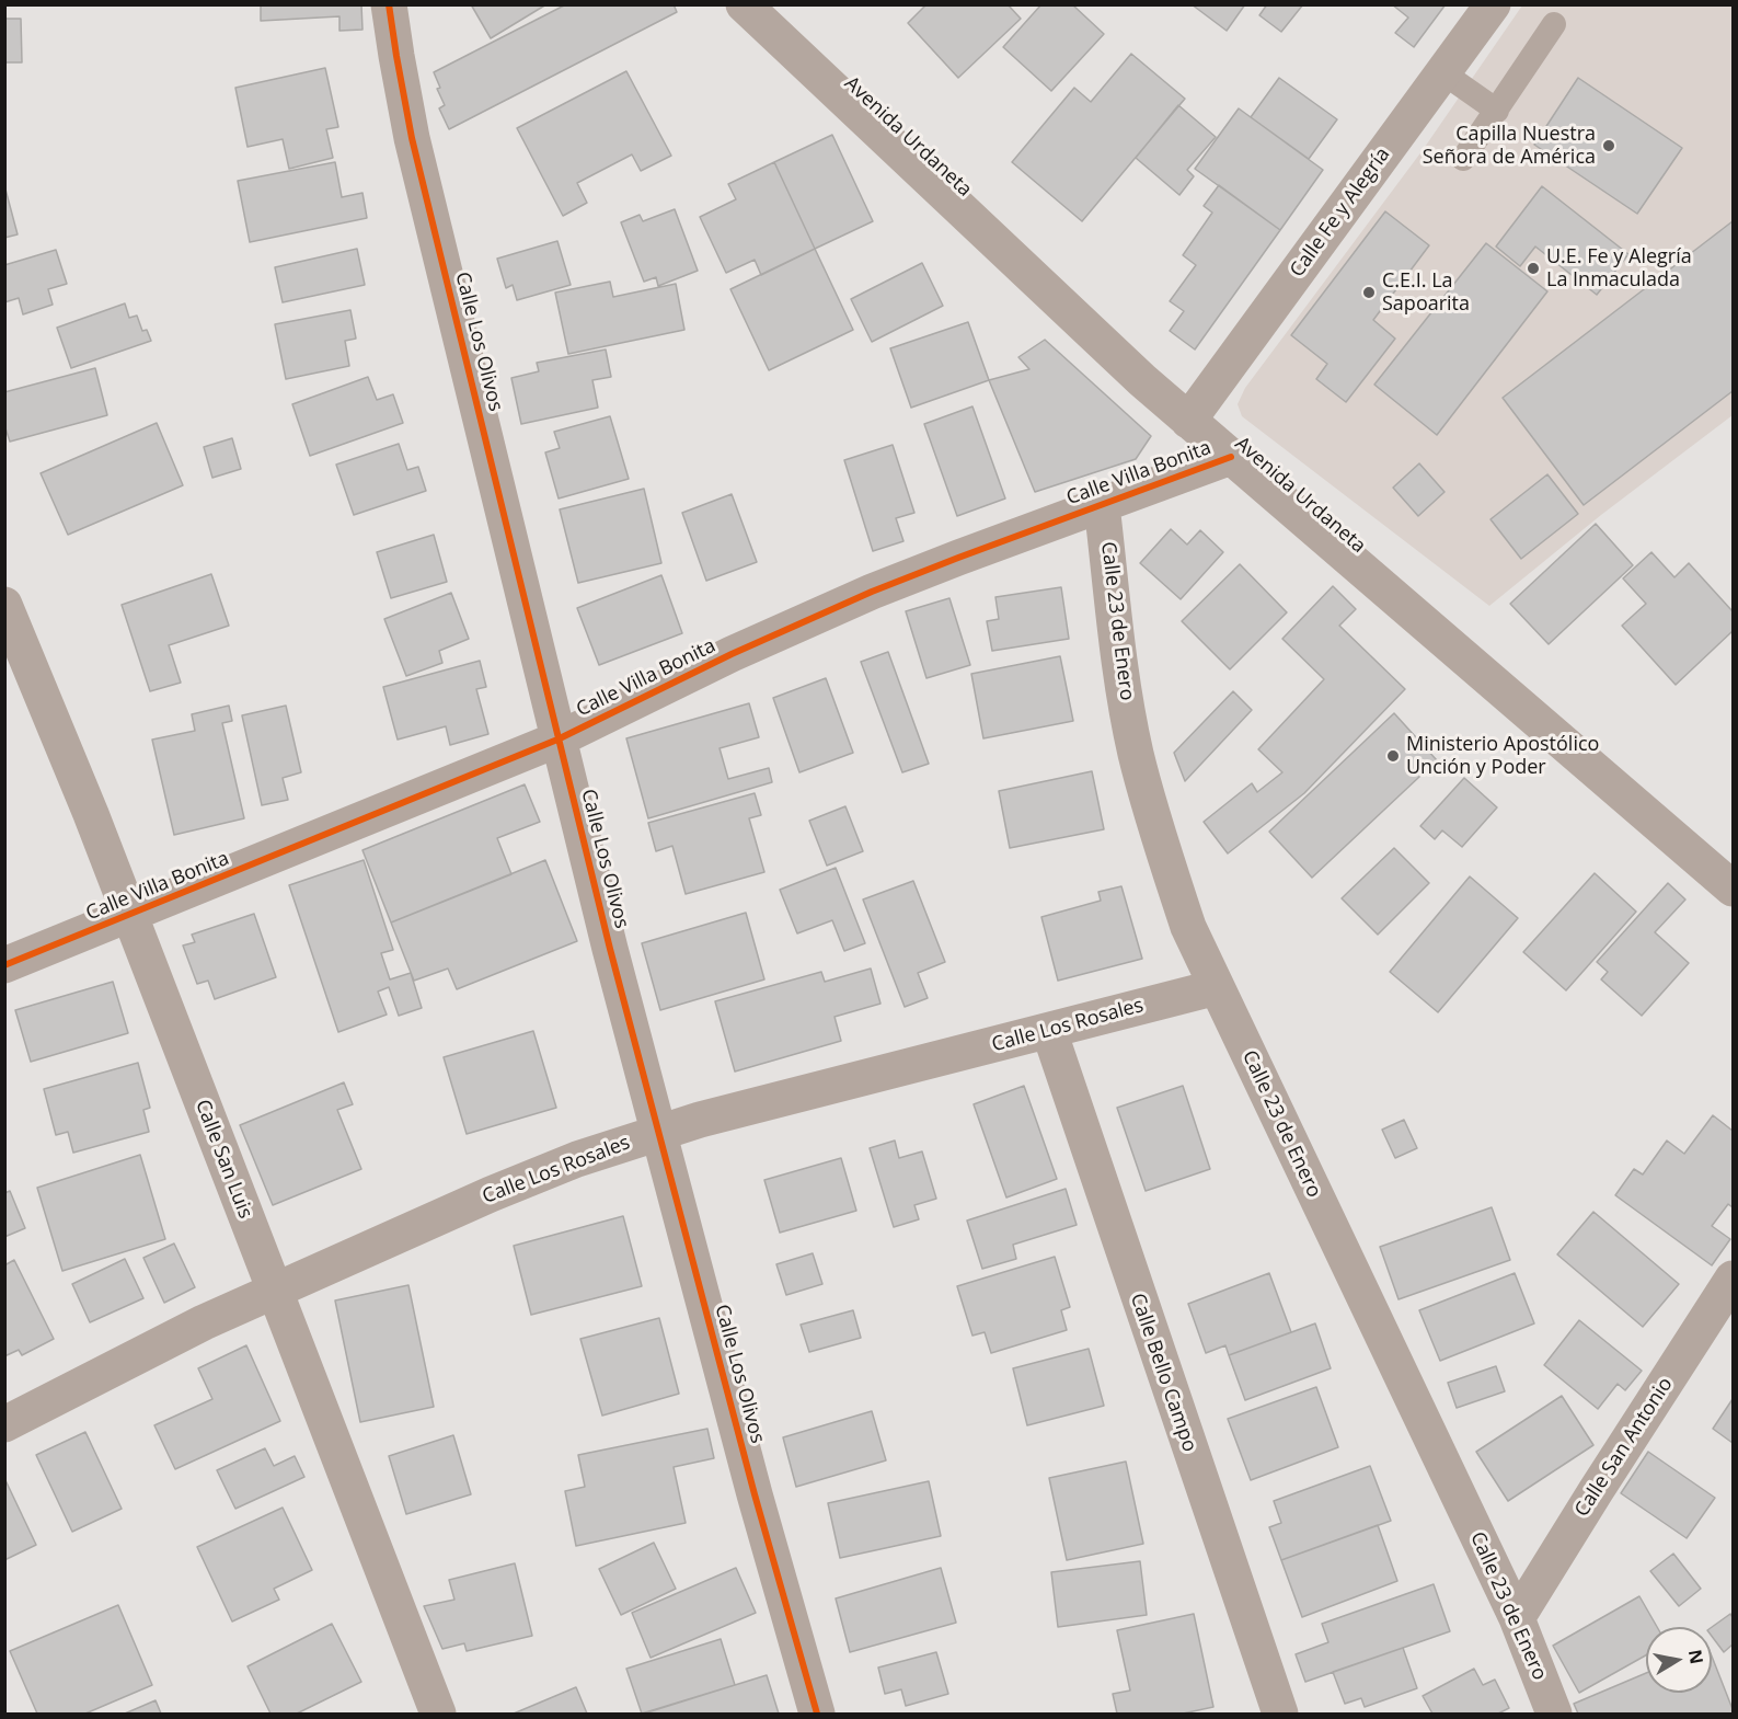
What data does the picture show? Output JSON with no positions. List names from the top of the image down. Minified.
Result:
{"streets":{"street":["Avenida Urdaneta","Calle Fe y Alegría","Calle Los Olivos","Calle Villa Bonita","Calle 23 de Enero","Calle Los Rosales","Calle San Luis","Calle Bello Campo","Calle San Antonio"]},"crossings":[["Avenida Urdaneta","Calle Fe y Alegría"],["Avenida Urdaneta","Calle Villa Bonita"],["Calle Los Olivos","Calle Villa Bonita"],["Calle Los Olivos","Calle Los Rosales"],["Calle Villa Bonita","Calle 23 de Enero"],["Calle Villa Bonita","Calle San Luis"],["Calle 23 de Enero","Calle Los Rosales"],["Calle 23 de Enero","Calle San Antonio"],["Calle Los Rosales","Calle San Luis"],["Calle Los Rosales","Calle Bello Campo"]],"places":["Capilla Nuestra Señora de América","U.E. Fe y Alegría La Inmaculada","C.E.I. La Sapoarita","Ministerio Apostólico Unción y Poder"],"north":"right"}
